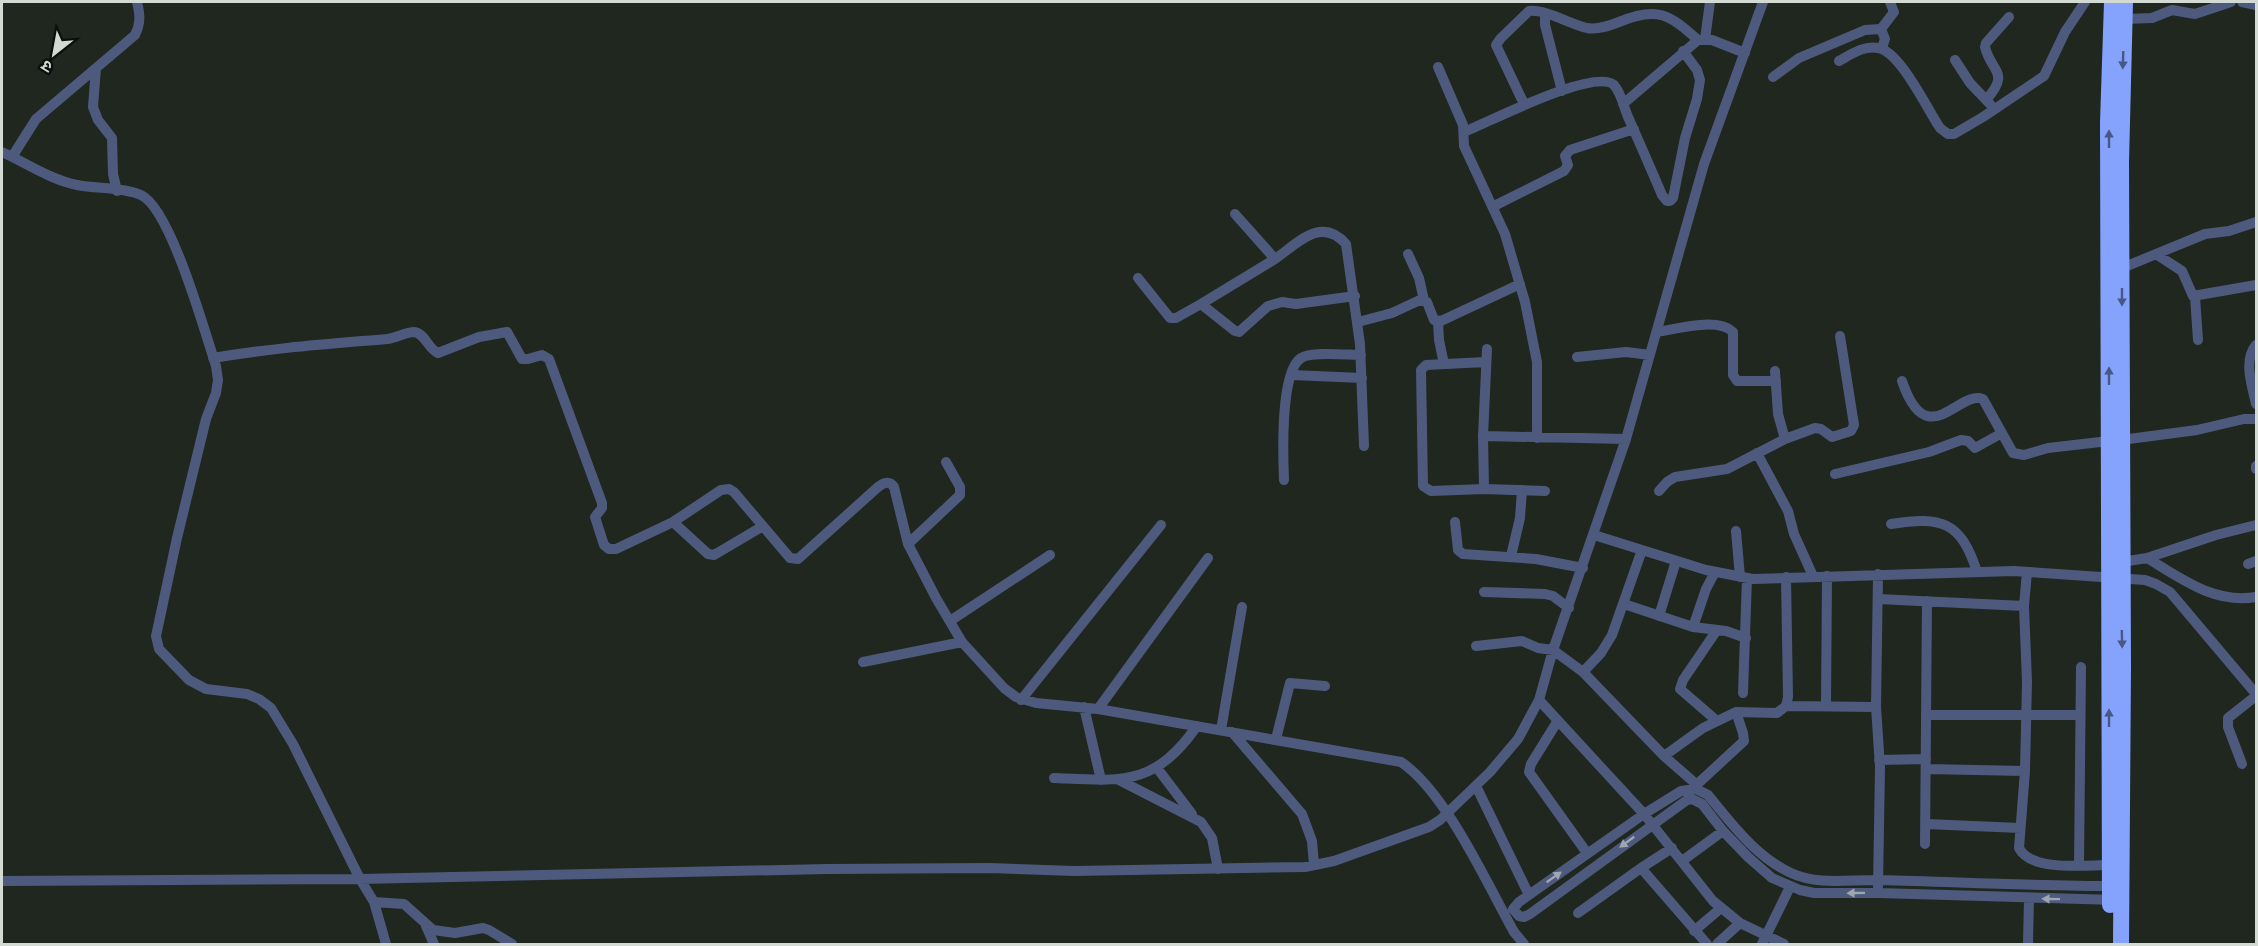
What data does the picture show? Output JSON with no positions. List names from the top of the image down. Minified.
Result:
{"north":"bottom left"}
